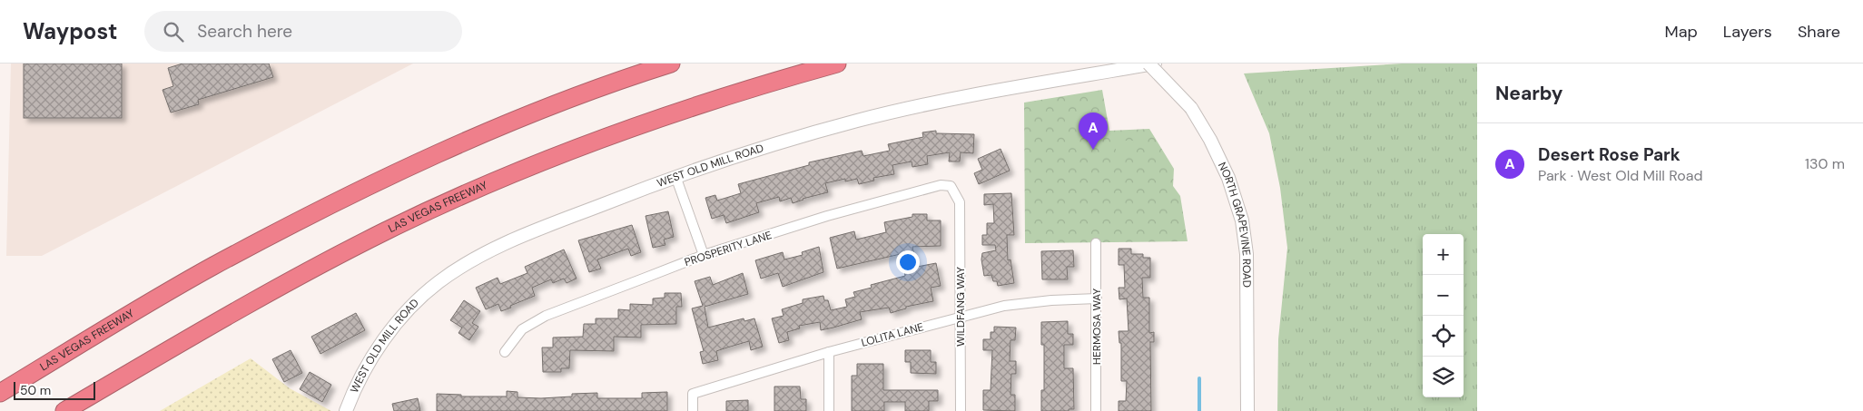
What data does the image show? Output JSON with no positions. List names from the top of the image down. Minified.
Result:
{"streets":{"highway":["LAS VEGAS FREEWAY"],"street":["WEST OLD MILL ROAD","NORTH GRAPEVINE ROAD","PROSPERITY LANE","WILDFANG WAY","HERMOSA WAY","LOLITA LANE"]},"crossings":[["PROSPERITY LANE","WILDFANG WAY"],["WILDFANG WAY","LOLITA LANE"],["HERMOSA WAY","LOLITA LANE"]],"scale_bar":"50 m","page":{"header":"Waypost","search":"Search here","nav":["Map","Layers","Share"],"heading":"Nearby","pins":"A","list":[{"mark":"A","name":"Desert Rose Park","note":"Park · West Old Mill Road","value":"130 m"}],"map_buttons":["+","−"],"scale":"50 m"}}
